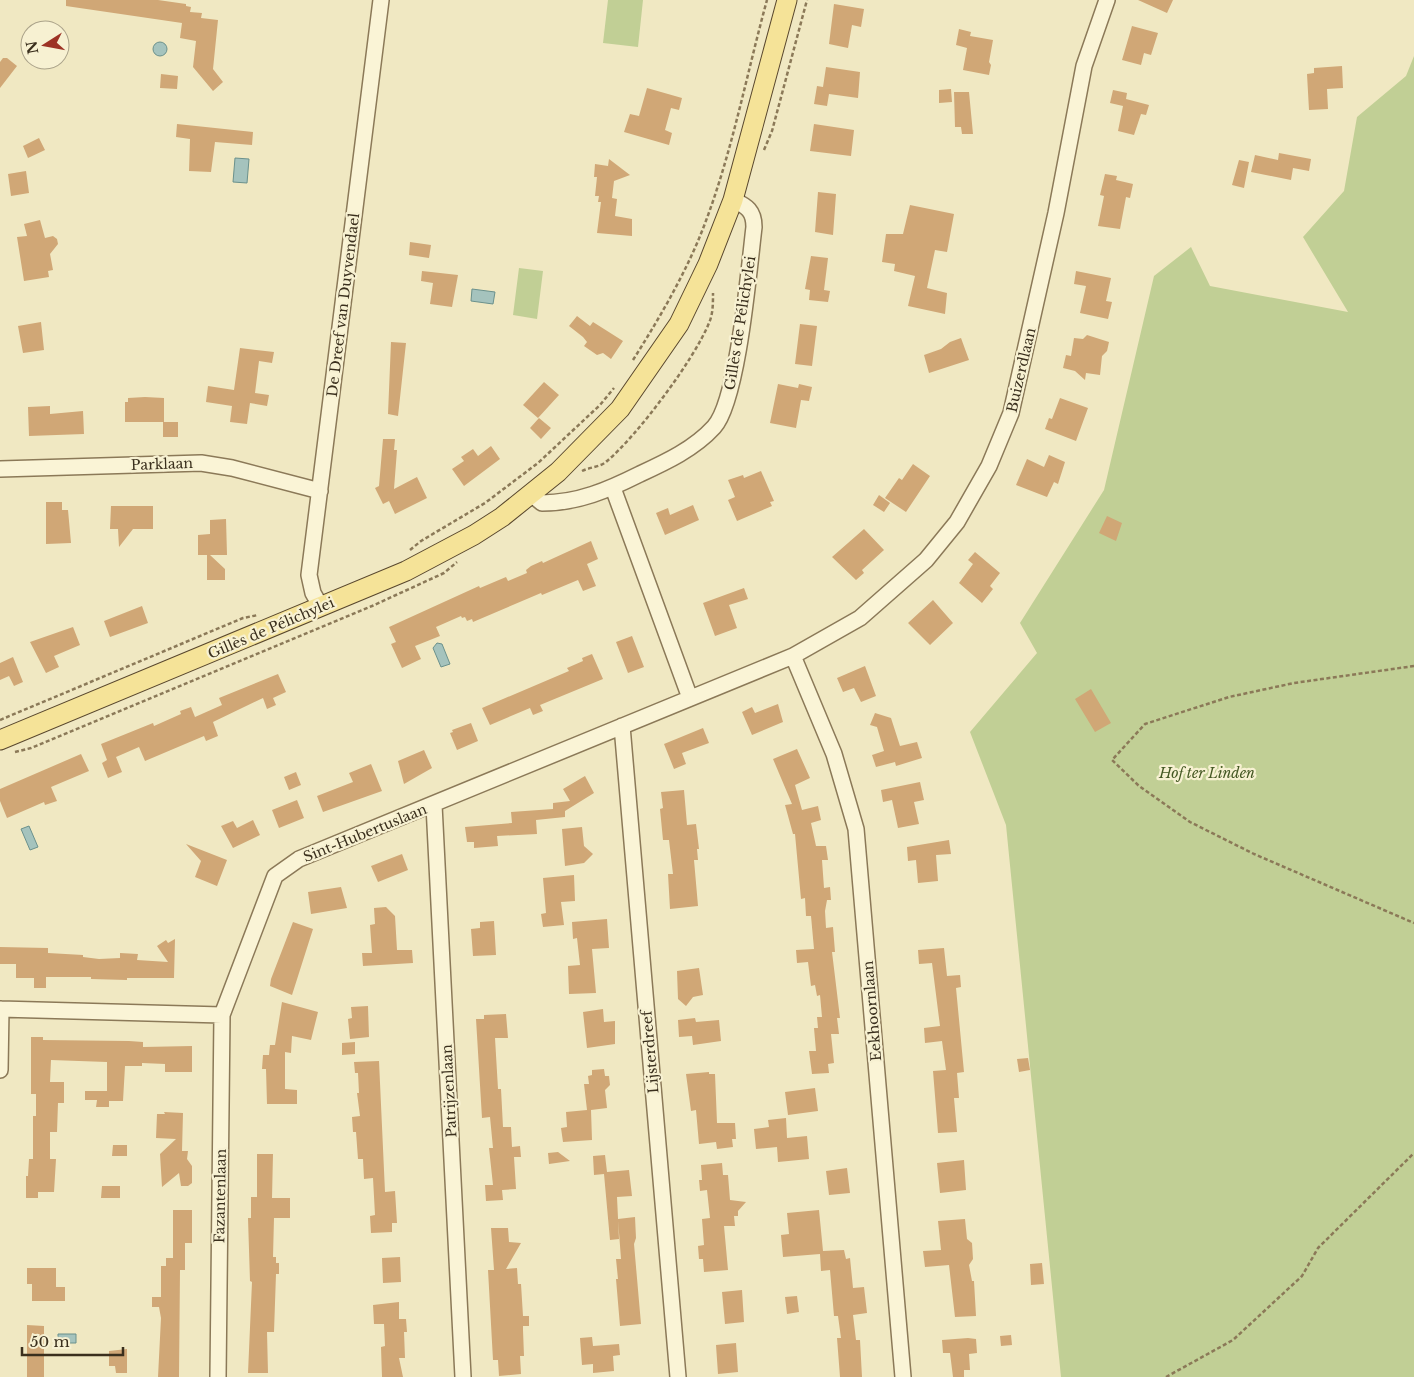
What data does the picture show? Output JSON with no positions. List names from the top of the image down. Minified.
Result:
{"streets":{"main road":["Gillès de Pélichylei"],"street":["De Dreef van Duyvendael","Buizerdlaan","Parklaan","Sint-Hubertuslaan","Eekhoornlaan","Lijsterdreef","Patrijzenlaan","Fazantenlaan"]},"crossings":[["De Dreef van Duyvendael","Gillès de Pélichylei"],["De Dreef van Duyvendael","Parklaan"],["Buizerdlaan","Sint-Hubertuslaan"],["Buizerdlaan","Eekhoornlaan"],["Sint-Hubertuslaan","Eekhoornlaan"],["Sint-Hubertuslaan","Lijsterdreef"],["Sint-Hubertuslaan","Patrijzenlaan"],["Sint-Hubertuslaan","Fazantenlaan"]],"parks":["Hof ter Linden"],"scale_bar":"50 m","north":"left"}
